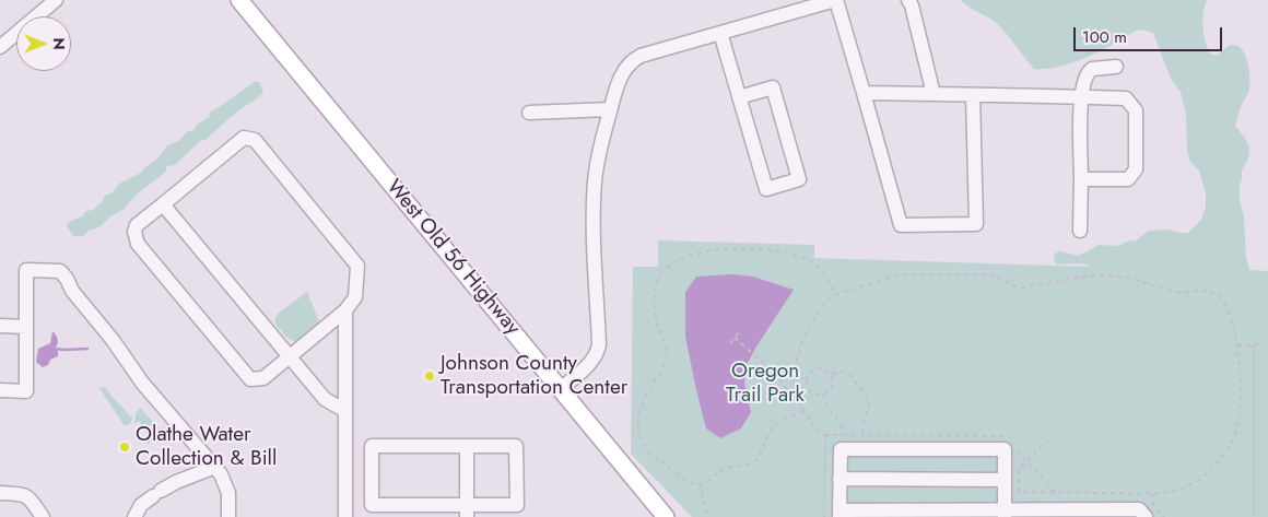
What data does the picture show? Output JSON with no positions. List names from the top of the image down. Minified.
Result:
{"streets":{"main road":["West Old 56 Highway"]},"parks":["Oregon Trail Park"],"places":["Johnson County Transportation Center","Olathe Water Collection & Bill"],"scale_bar":"100 m","north":"right"}
